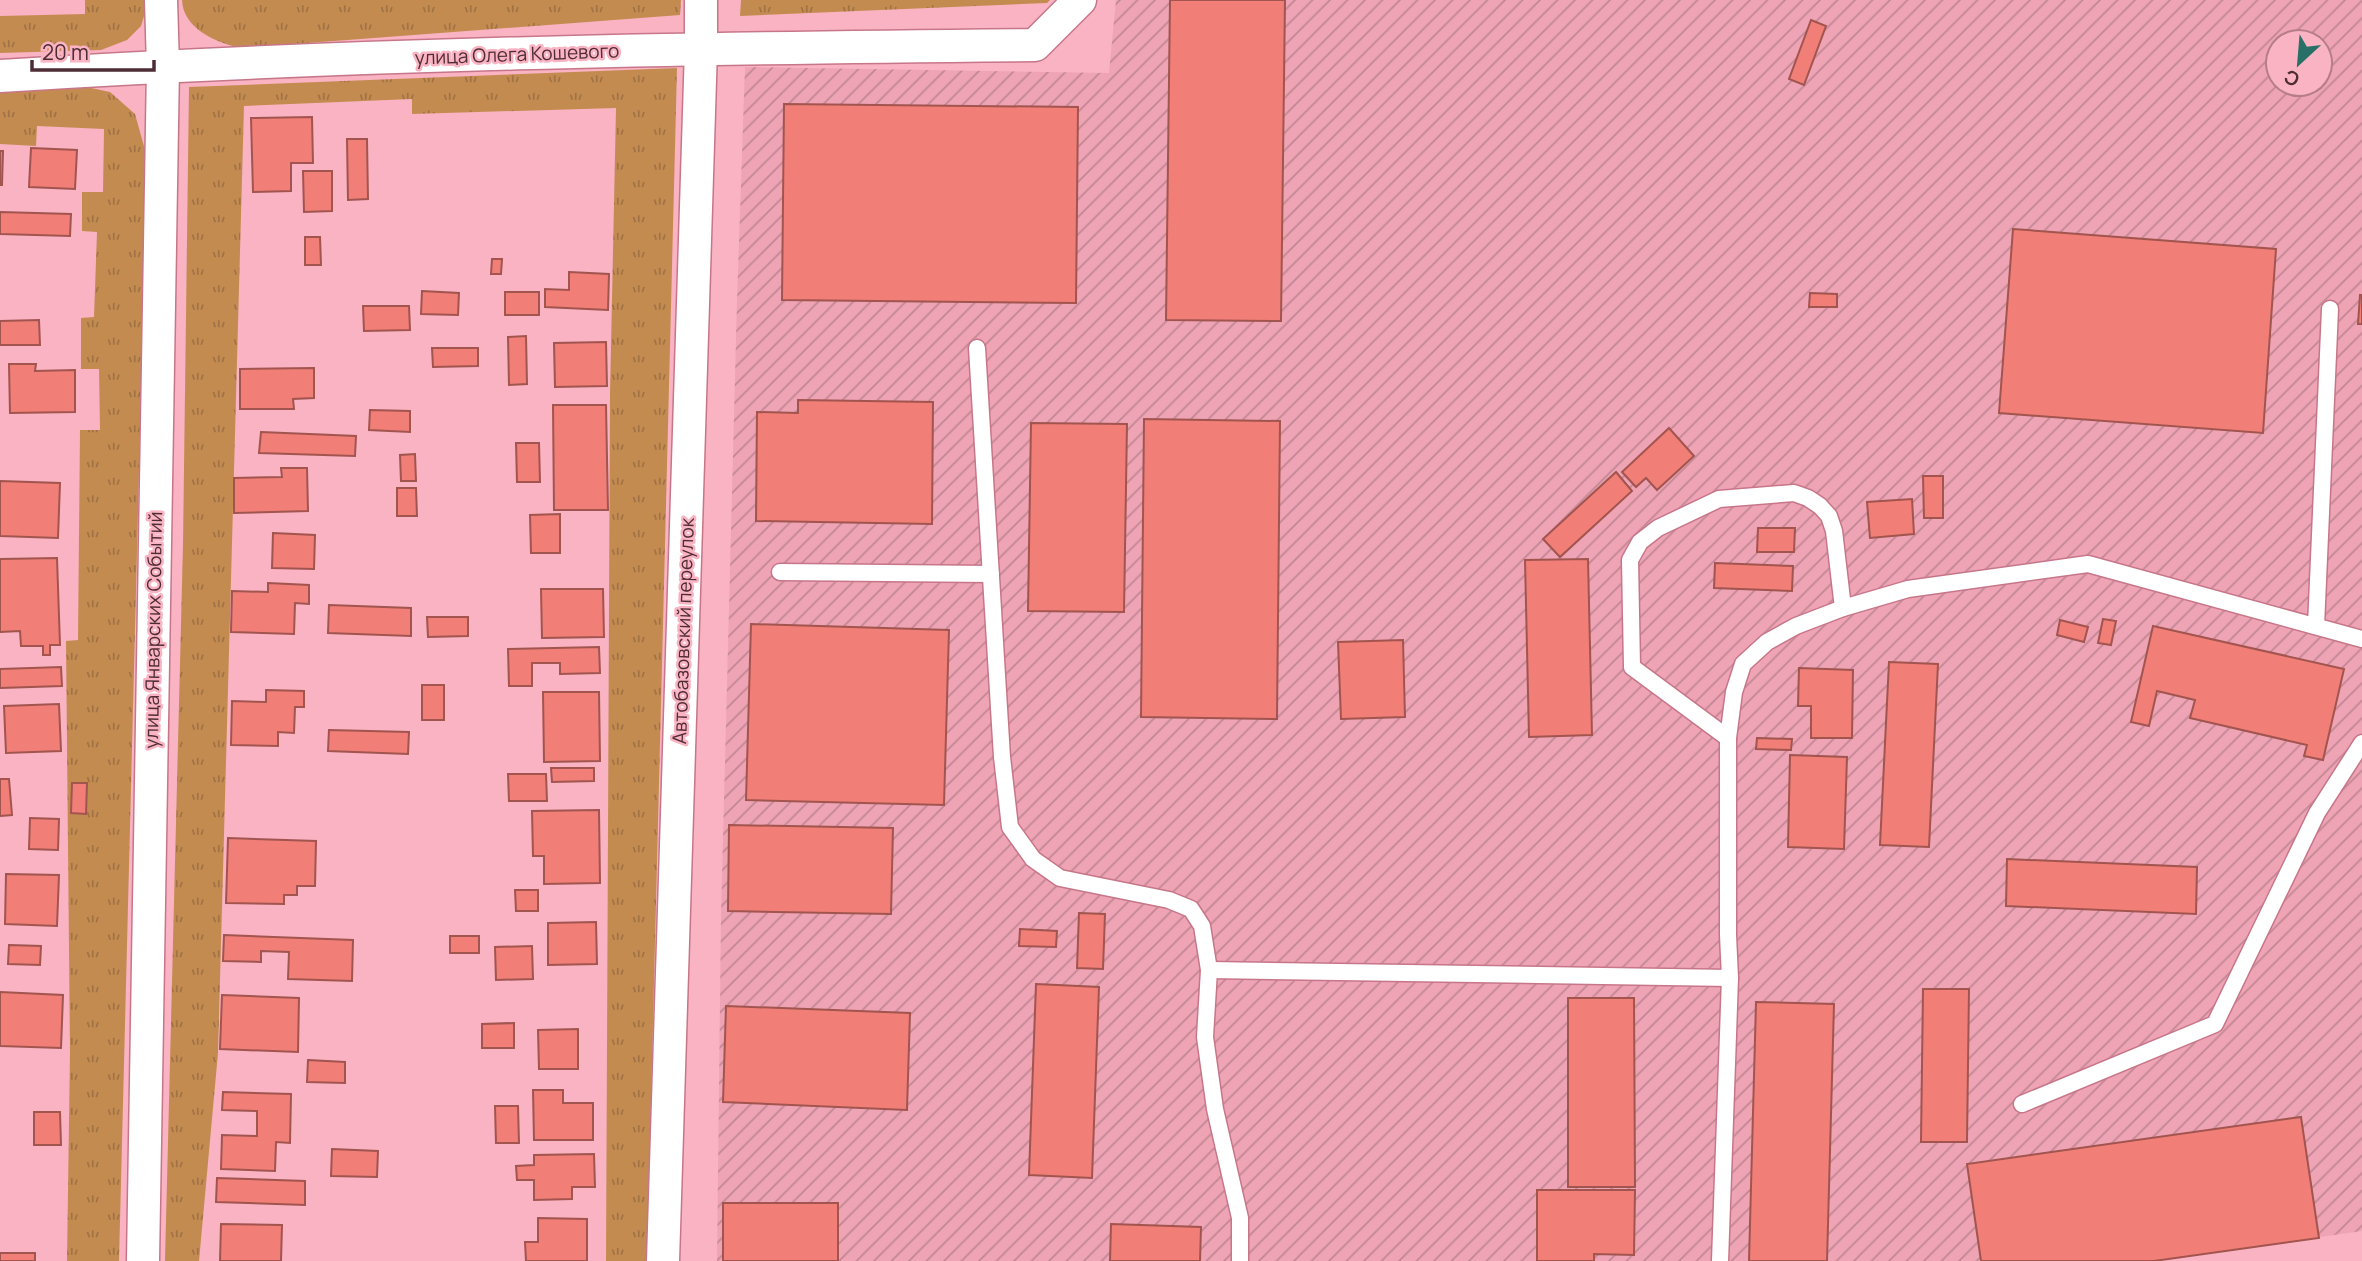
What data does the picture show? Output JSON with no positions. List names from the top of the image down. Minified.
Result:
{"streets":{"street":["улица Олега Кошевого","улица Январских Событий","Автобазовский переулок"]},"crossings":[["улица Олега Кошевого","улица Январских Событий"],["улица Олега Кошевого","Автобазовский переулок"]],"scale_bar":"20 m","north":"bottom left"}
